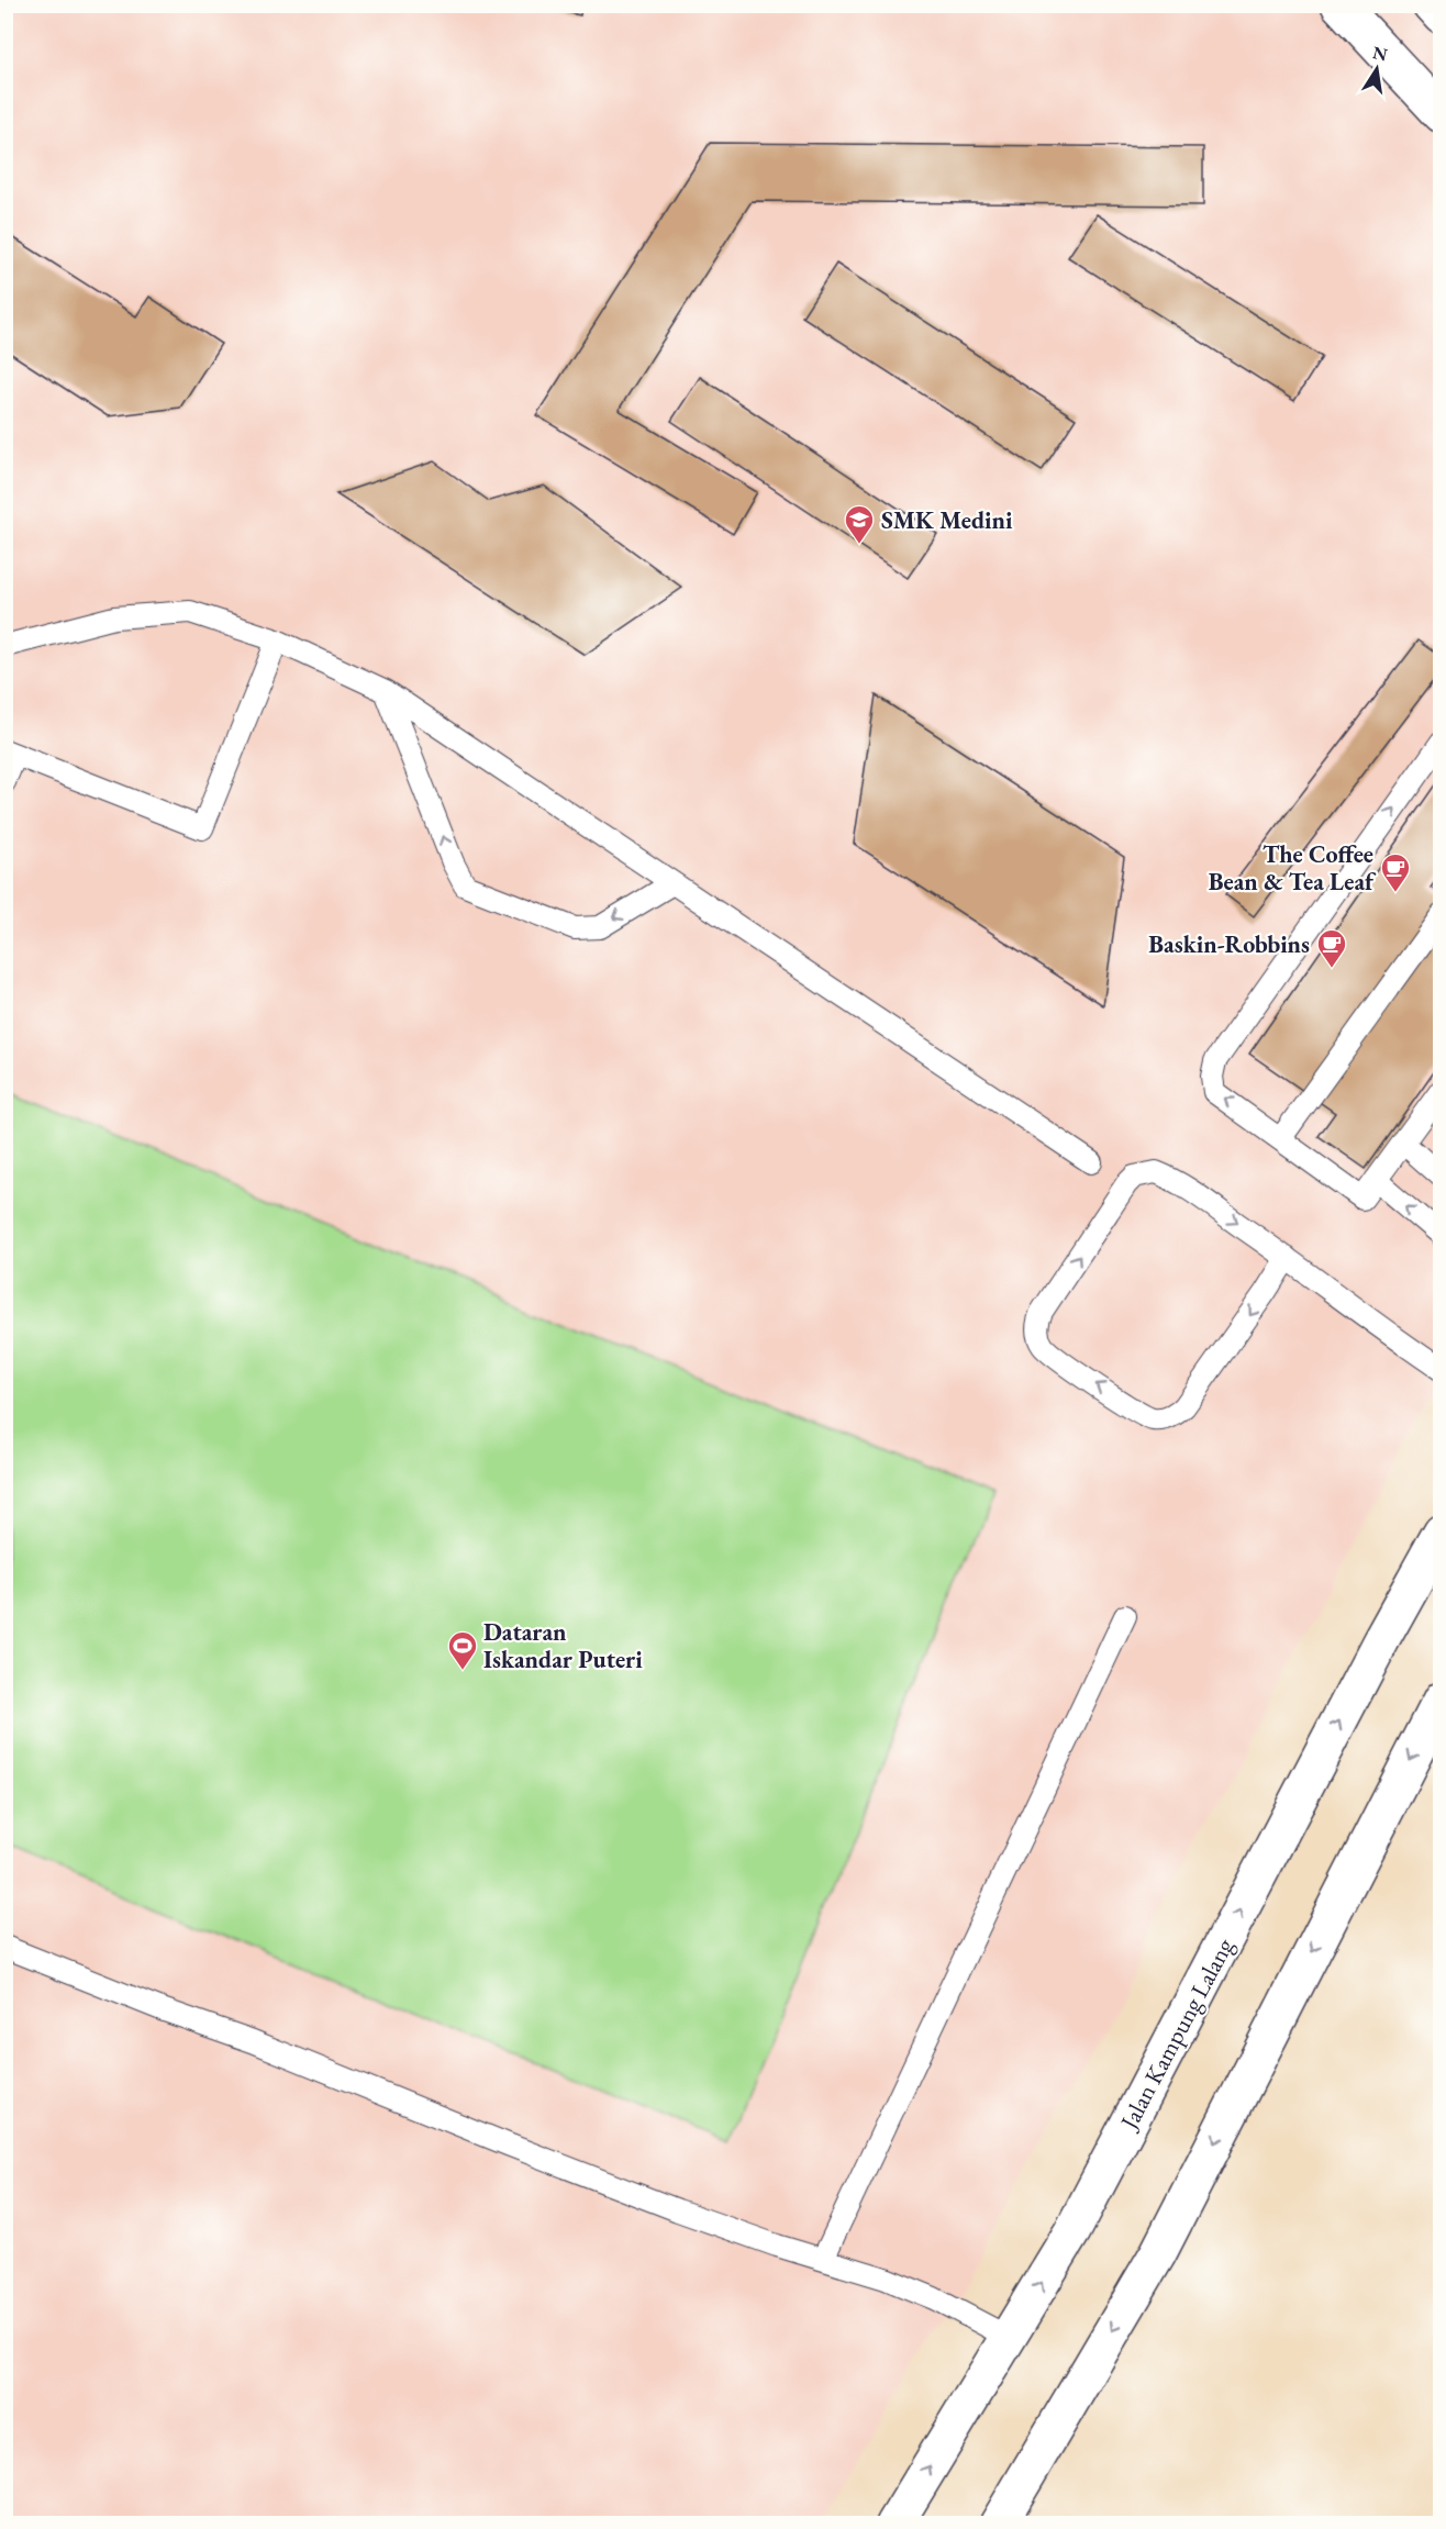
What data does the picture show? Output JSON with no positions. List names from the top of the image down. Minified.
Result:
{"streets":{"main road":["Jalan Kampung Lalang"]},"places":{"school or university":["SMK Medini"],"cafe":["The Coffee Bean & Tea Leaf","Baskin-Robbins"],"sports":["Dataran Iskandar Puteri"]},"north":"top"}
